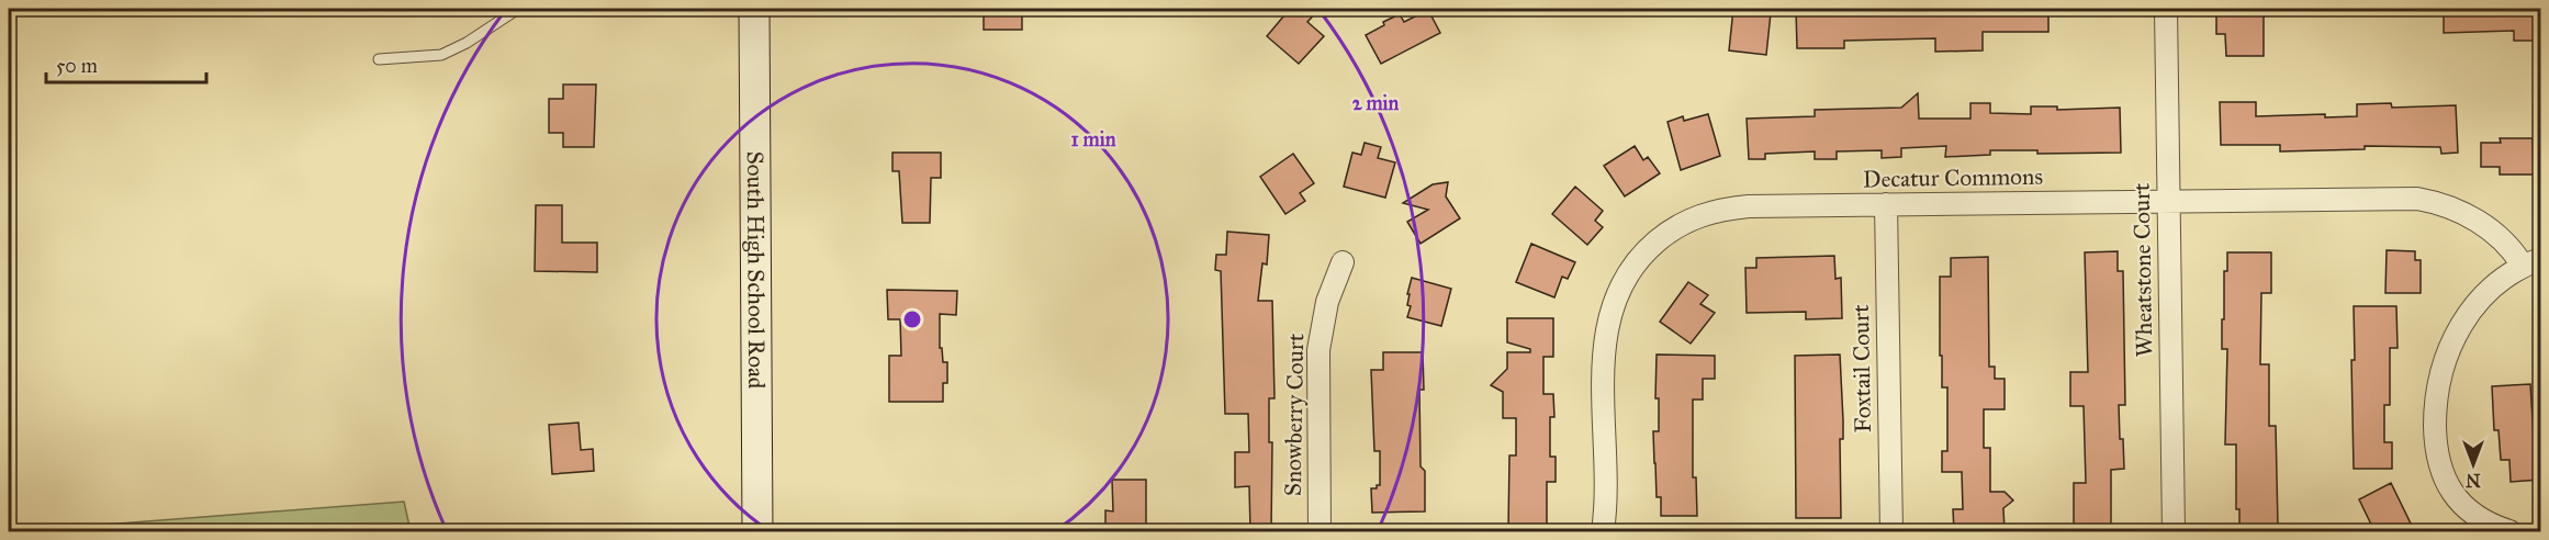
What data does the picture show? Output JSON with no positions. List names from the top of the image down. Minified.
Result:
{"streets":{"main road":["South High School Road"],"street":["Decatur Commons","Wheatstone Court","Foxtail Court","Snowberry Court"]},"crossings":[["Decatur Commons","Wheatstone Court"],["Decatur Commons","Foxtail Court"]],"scale_bar":"50 m","north":"bottom","rings":["2 min","1 min"]}
